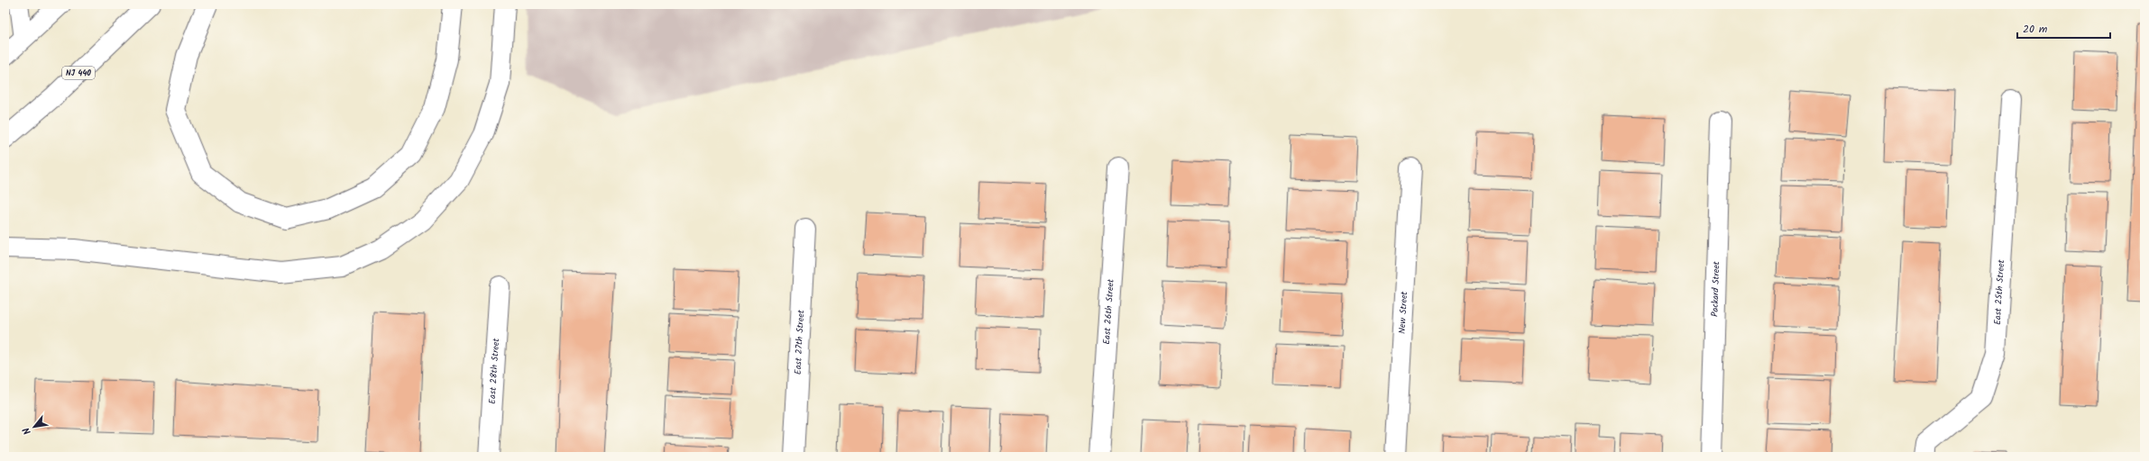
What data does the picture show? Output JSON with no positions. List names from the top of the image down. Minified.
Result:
{"streets":{"main road":["NJ 440","Packard Street","East 25th Street","East 26th Street","New Street","East 27th Street","East 28th Street"]},"scale_bar":"20 m","north":"bottom left"}
